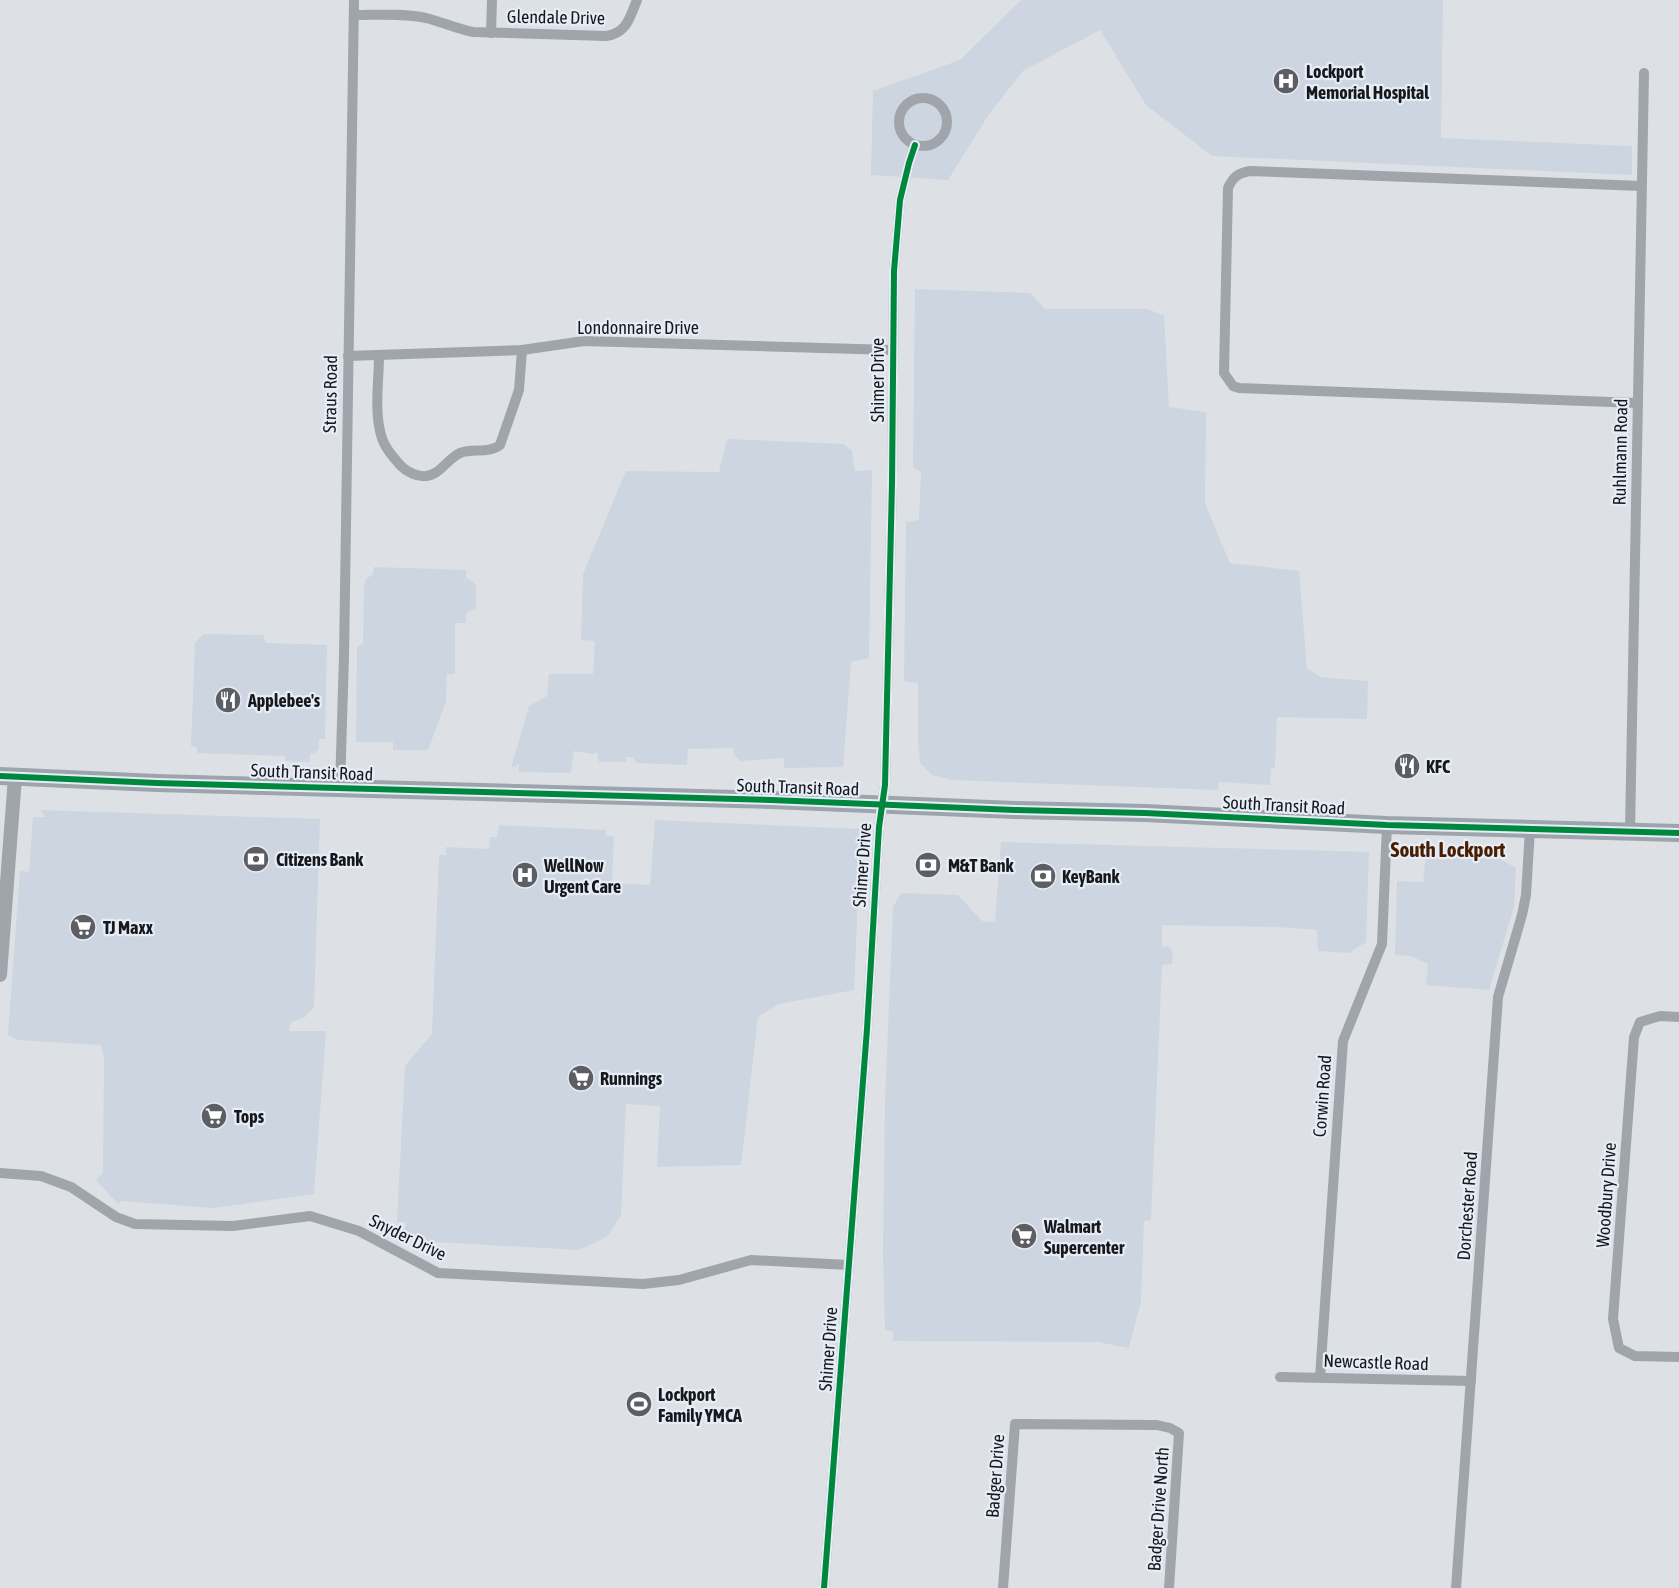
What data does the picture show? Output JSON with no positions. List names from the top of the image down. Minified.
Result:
{"streets":{"highway":["South Transit Road"],"street":["Glendale Drive","Londonnaire Drive","Shimer Drive","Straus Road","Ruhlmann Road","Corwin Road","Woodbury Drive","Dorchester Road","Snyder Drive","Newcastle Road","Badger Drive","Badger Drive North"]},"crossings":[["Glendale Drive","Straus Road"],["Londonnaire Drive","Shimer Drive"],["Londonnaire Drive","Straus Road"],["Shimer Drive","South Transit Road"],["Shimer Drive","Snyder Drive"],["Straus Road","South Transit Road"],["Ruhlmann Road","South Transit Road"],["South Transit Road","Corwin Road"],["South Transit Road","Dorchester Road"],["Corwin Road","Newcastle Road"],["Dorchester Road","Newcastle Road"],["Badger Drive","Badger Drive North"]],"districts":["South Lockport"],"places":{"hospital":["Lockport Memorial Hospital","WellNow Urgent Care"],"restaurant":["Applebee's","KFC"],"bank":["Citizens Bank","M&T Bank","KeyBank"],"supermarket":["TJ Maxx","Runnings","Tops","Walmart Supercenter"],"sports":["Lockport Family YMCA"]}}
